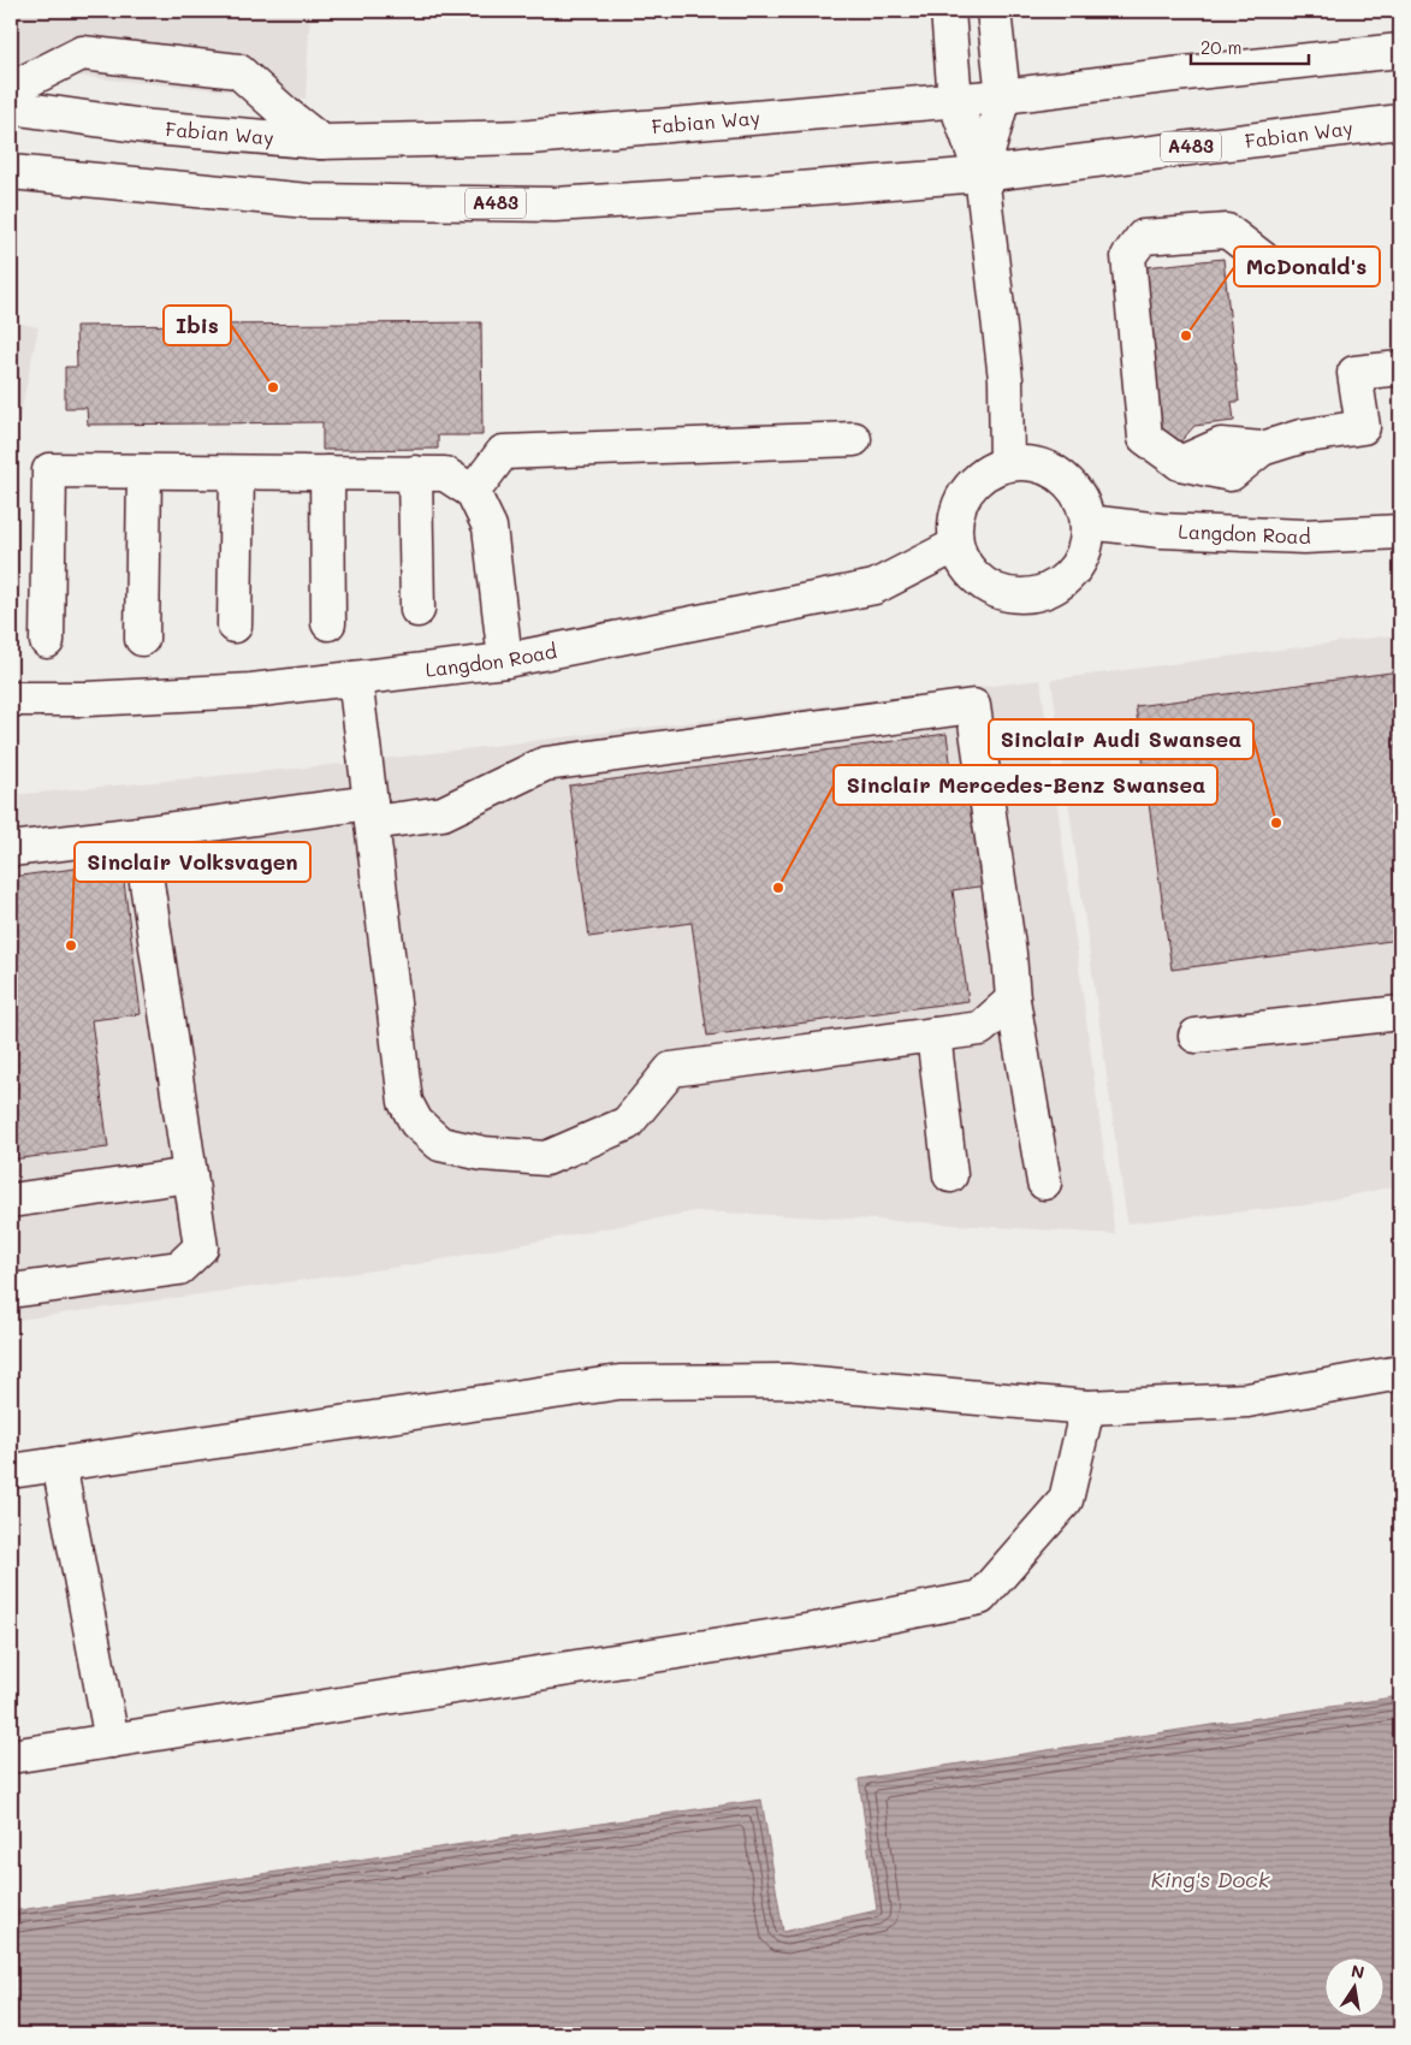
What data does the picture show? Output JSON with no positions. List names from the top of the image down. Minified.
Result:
{"streets":{"main road":["Fabian Way","A483","Langdon Road"]},"water":["King's Dock"],"places":["McDonald's","Ibis","Sinclair Audi Swansea","Sinclair Mercedes-Benz Swansea","Sinclair Volksvagen"],"scale_bar":"20 m","north":"top"}
